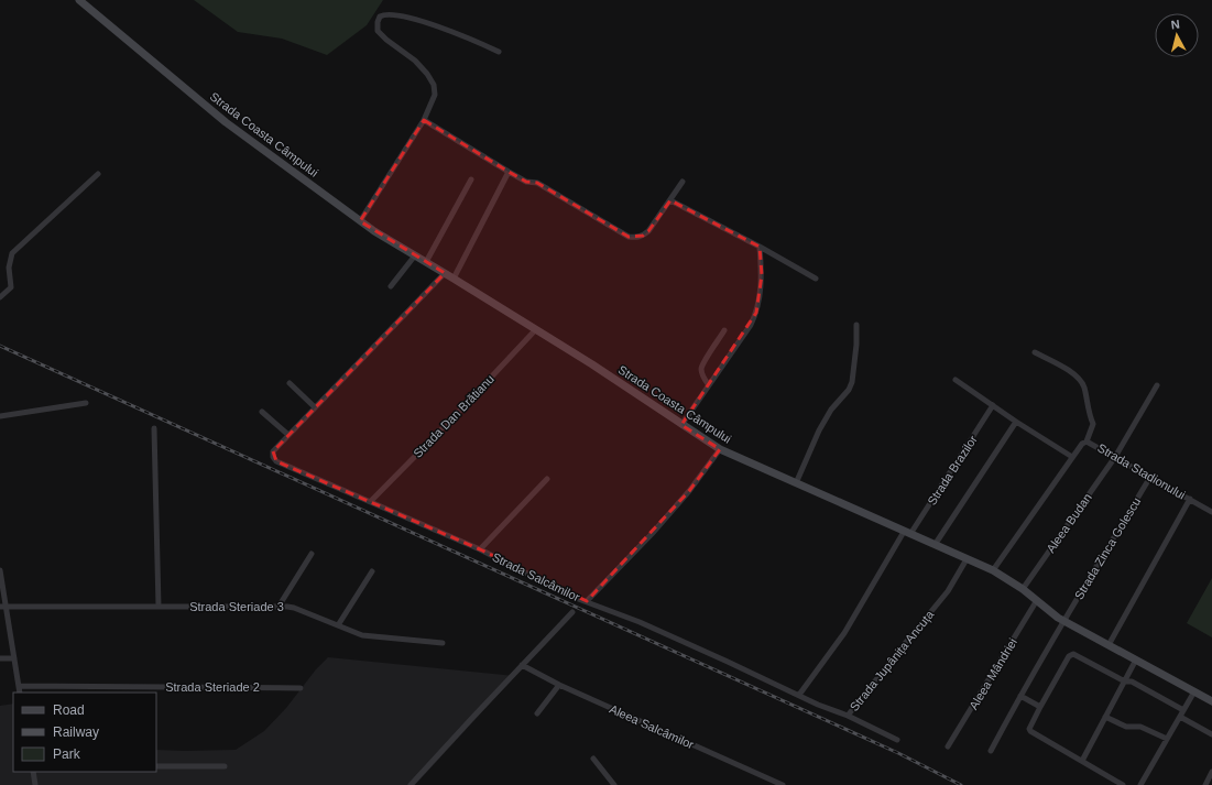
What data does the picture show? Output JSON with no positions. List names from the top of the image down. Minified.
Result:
{"streets":{"street":["Strada Coasta Câmpului","Strada Dan Brătianu","Strada Brazilor","Strada Stadionului","Aleea Budan","Strada Zinca Golescu","Strada Salcâmilor","Strada Steriade 3","Strada Jupânița Ancuța","Aleea Mândriei","Strada Steriade 2","Aleea Salcâmilor"]},"crossings":[["Strada Coasta Câmpului","Strada Dan Brătianu"],["Strada Coasta Câmpului","Strada Brazilor"],["Strada Coasta Câmpului","Strada Stadionului"],["Strada Coasta Câmpului","Aleea Budan"],["Strada Coasta Câmpului","Strada Zinca Golescu"],["Strada Coasta Câmpului","Strada Jupânița Ancuța"],["Strada Coasta Câmpului","Aleea Mândriei"],["Strada Dan Brătianu","Strada Salcâmilor"],["Strada Stadionului","Aleea Budan"],["Strada Stadionului","Strada Zinca Golescu"],["Strada Salcâmilor","Strada Jupânița Ancuța"]],"legend":["Road","Railway","Park"],"north":"top"}
